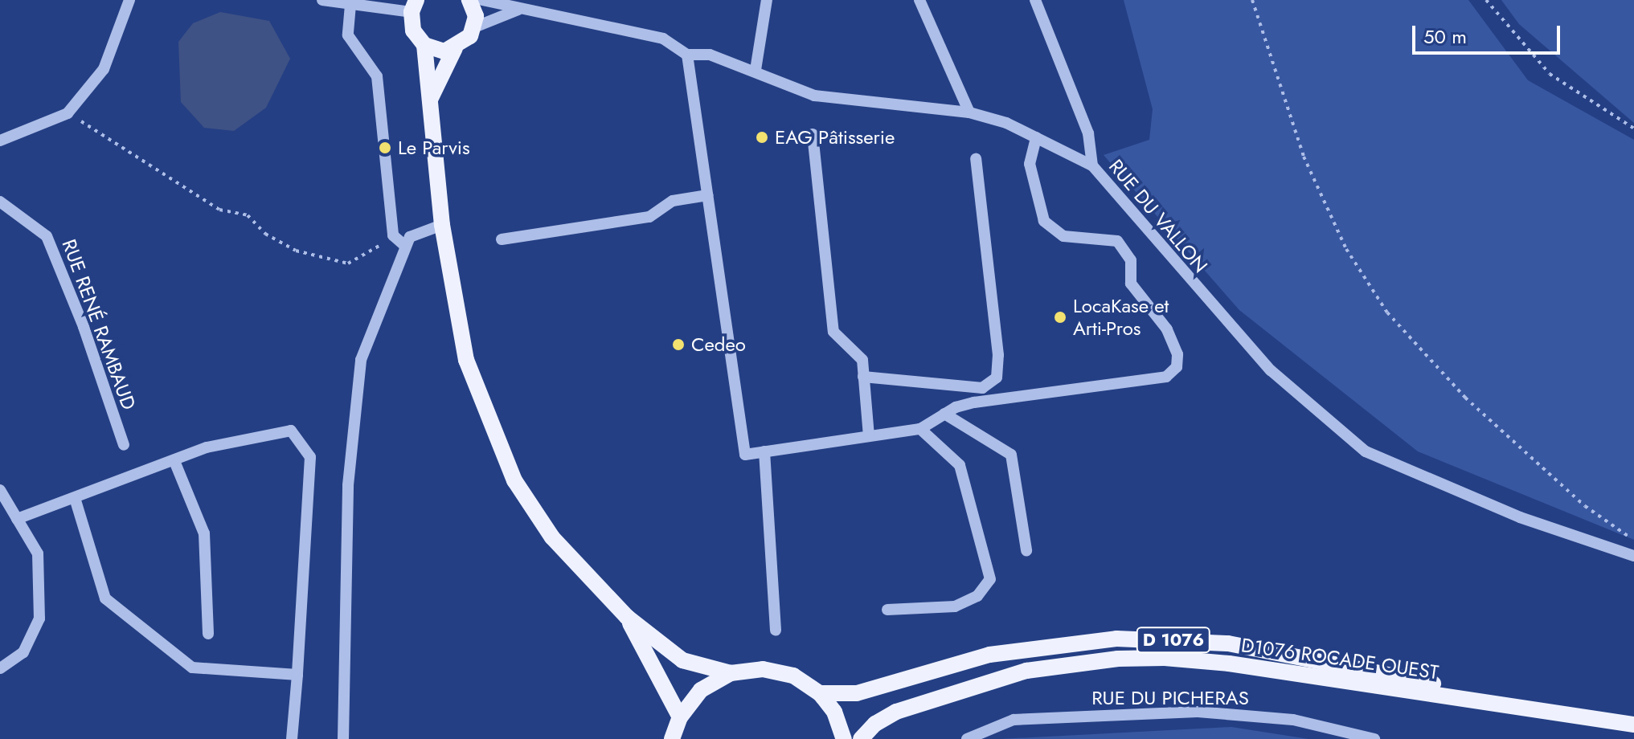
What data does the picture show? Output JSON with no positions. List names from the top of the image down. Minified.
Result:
{"streets":{"main road":["D 1076","D1076 ROCADE OUEST"],"street":["RUE DU VALLON","RUE RENÉ RAMBAUD","RUE DU PICHERAS"]},"crossings":[["D 1076","D1076 ROCADE OUEST"]],"places":["EAG Pâtisserie","Le Parvis","LocaKase et Arti-Pros","Cedeo"],"scale_bar":"50 m"}
